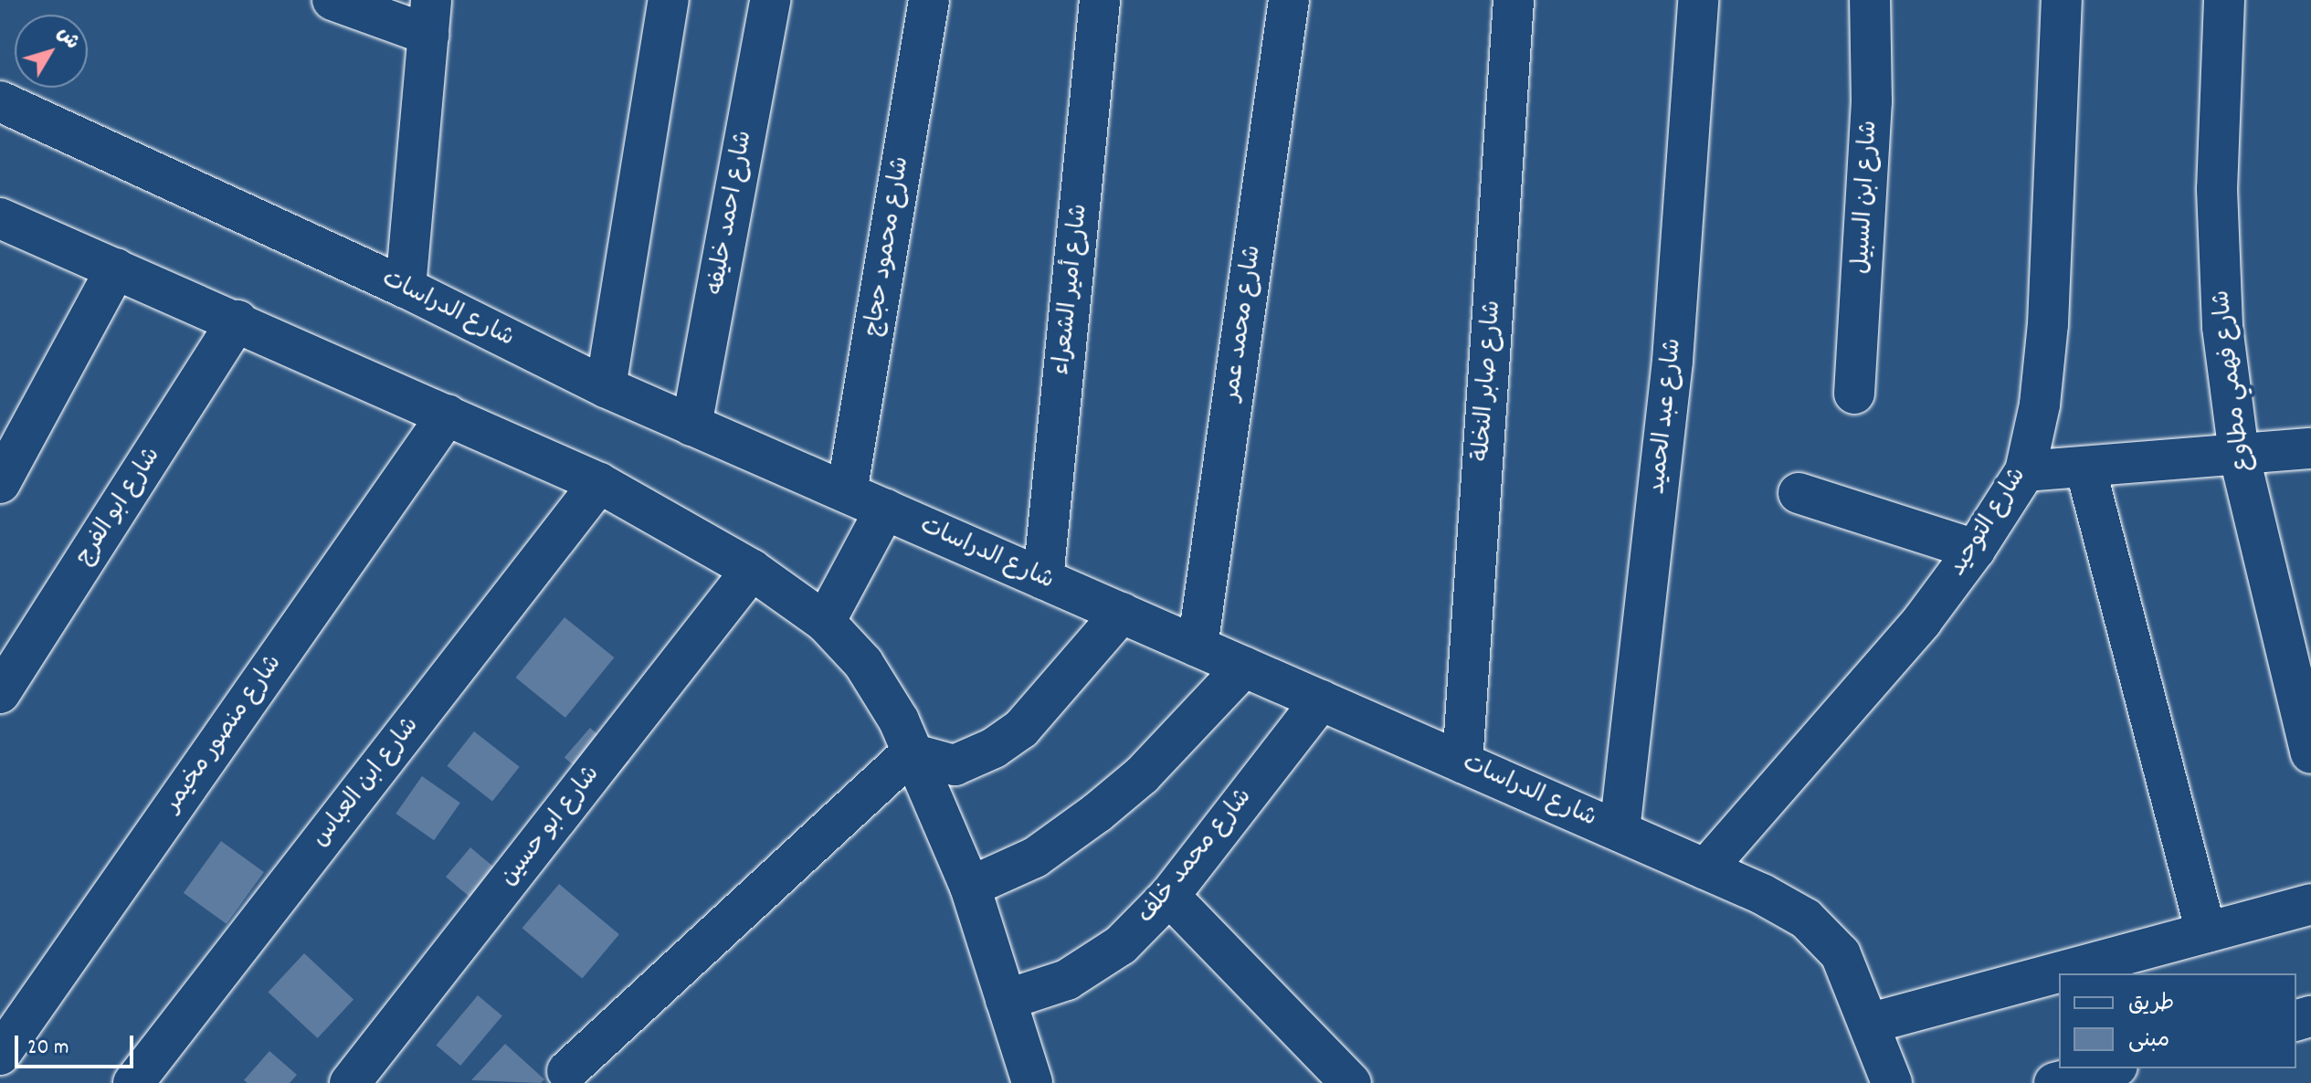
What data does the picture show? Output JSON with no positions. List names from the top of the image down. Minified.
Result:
{"streets":{"street":["شارع ابن السبيل","شارع احمد خليفه","شارع محمود حجاج","شارع أمير الشعراء","شارع الدراسات","شارع محمد عمر","شارع صابر النخلة","شارع فهمي مطاوع","شارع عبد الحميد","شارع ابو الفرج","شارع التوحيد","شارع منصور مخيمر","شارع ابن العباس","شارع ابو حسين","شارع محمد خلف"]},"crossings":[["شارع احمد خليفه","شارع الدراسات"],["شارع محمود حجاج","شارع الدراسات"],["شارع أمير الشعراء","شارع الدراسات"],["شارع الدراسات","شارع محمد عمر"],["شارع الدراسات","شارع صابر النخلة"],["شارع الدراسات","شارع عبد الحميد"],["شارع الدراسات","شارع التوحيد"],["شارع الدراسات","شارع محمد خلف"]],"legend":["طريق","مبنى"],"scale_bar":"20 m","north":"top right"}
